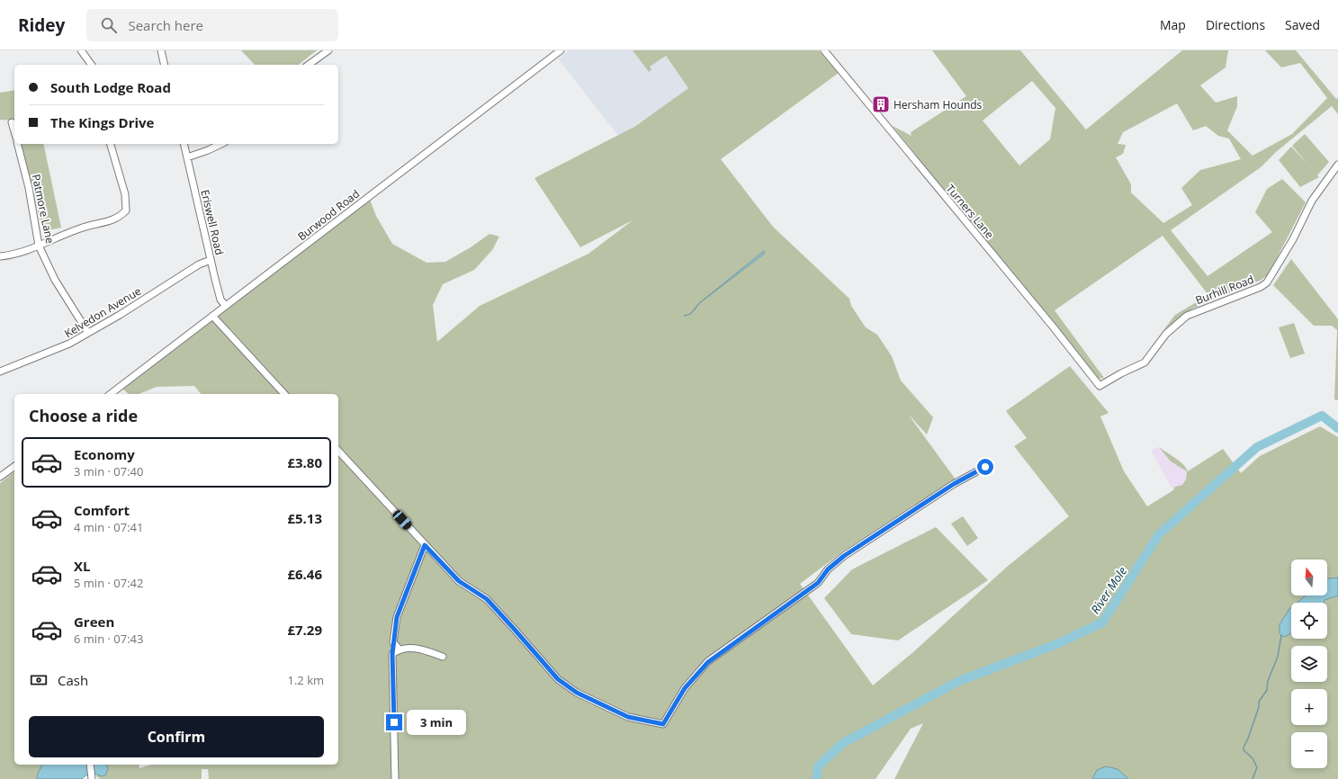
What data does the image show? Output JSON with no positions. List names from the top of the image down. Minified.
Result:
{"streets":{"street":["Patmore Lane","Turners Lane","Burwood Road","Eriswell Road","Burhill Road","Kelvedon Avenue"]},"crossings":[["Patmore Lane","Kelvedon Avenue"],["Turners Lane","Burhill Road"],["Burwood Road","Eriswell Road"],["Eriswell Road","Kelvedon Avenue"]],"water":["River Mole"],"places":{"building":["Hersham Hounds"]},"north":"top","page":{"header":"Ridey","search":"Search here","nav":["Map","Directions","Saved"],"banner":["South Lodge Road","The Kings Drive"],"heading":"Choose a ride","list":[{"name":"Economy","note":"3 min · 07:40","value":"£3.80"},{"name":"Comfort","note":"4 min · 07:41","value":"£5.13"},{"name":"XL","note":"5 min · 07:42","value":"£6.46"},{"name":"Green","note":"6 min · 07:43","value":"£7.29"}],"map_buttons":["+","−"],"pay":["Cash","1.2 km"],"buttons":"Confirm","bubble":"3 min"}}
